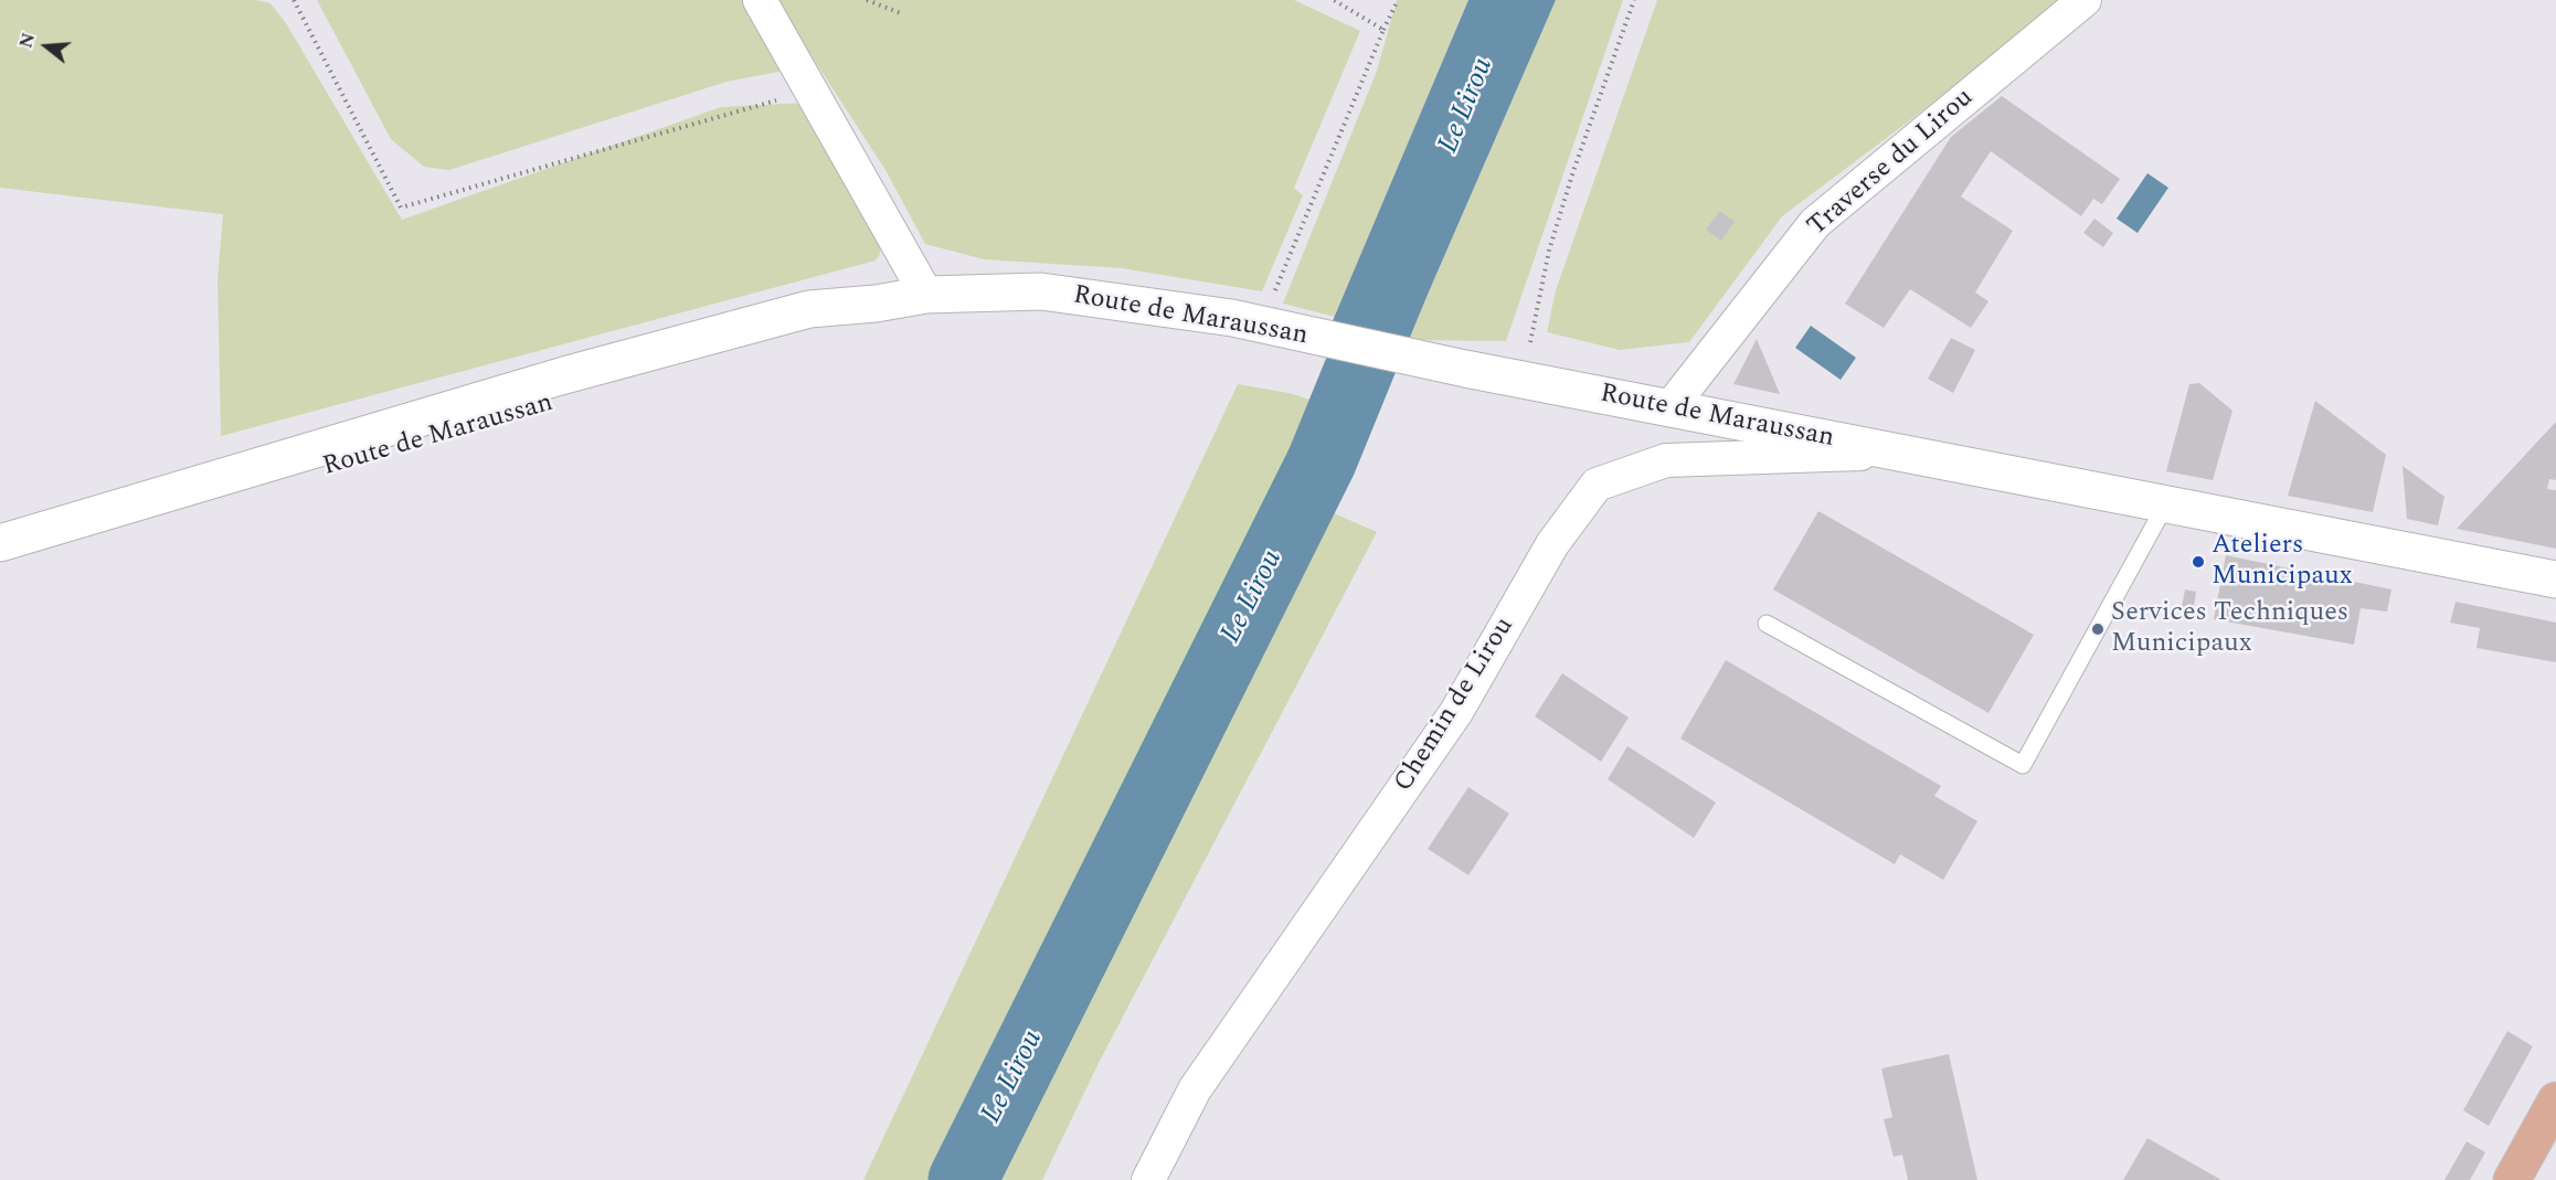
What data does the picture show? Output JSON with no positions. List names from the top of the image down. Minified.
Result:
{"streets":{"main road":["Route de Maraussan"],"street":["Traverse du Lirou","Chemin de Lirou"]},"crossings":[["Traverse du Lirou","Route de Maraussan"],["Route de Maraussan","Chemin de Lirou"]],"water":["Le Lirou"],"places":["Ateliers Municipaux","Services Techniques Municipaux"],"north":"left"}
